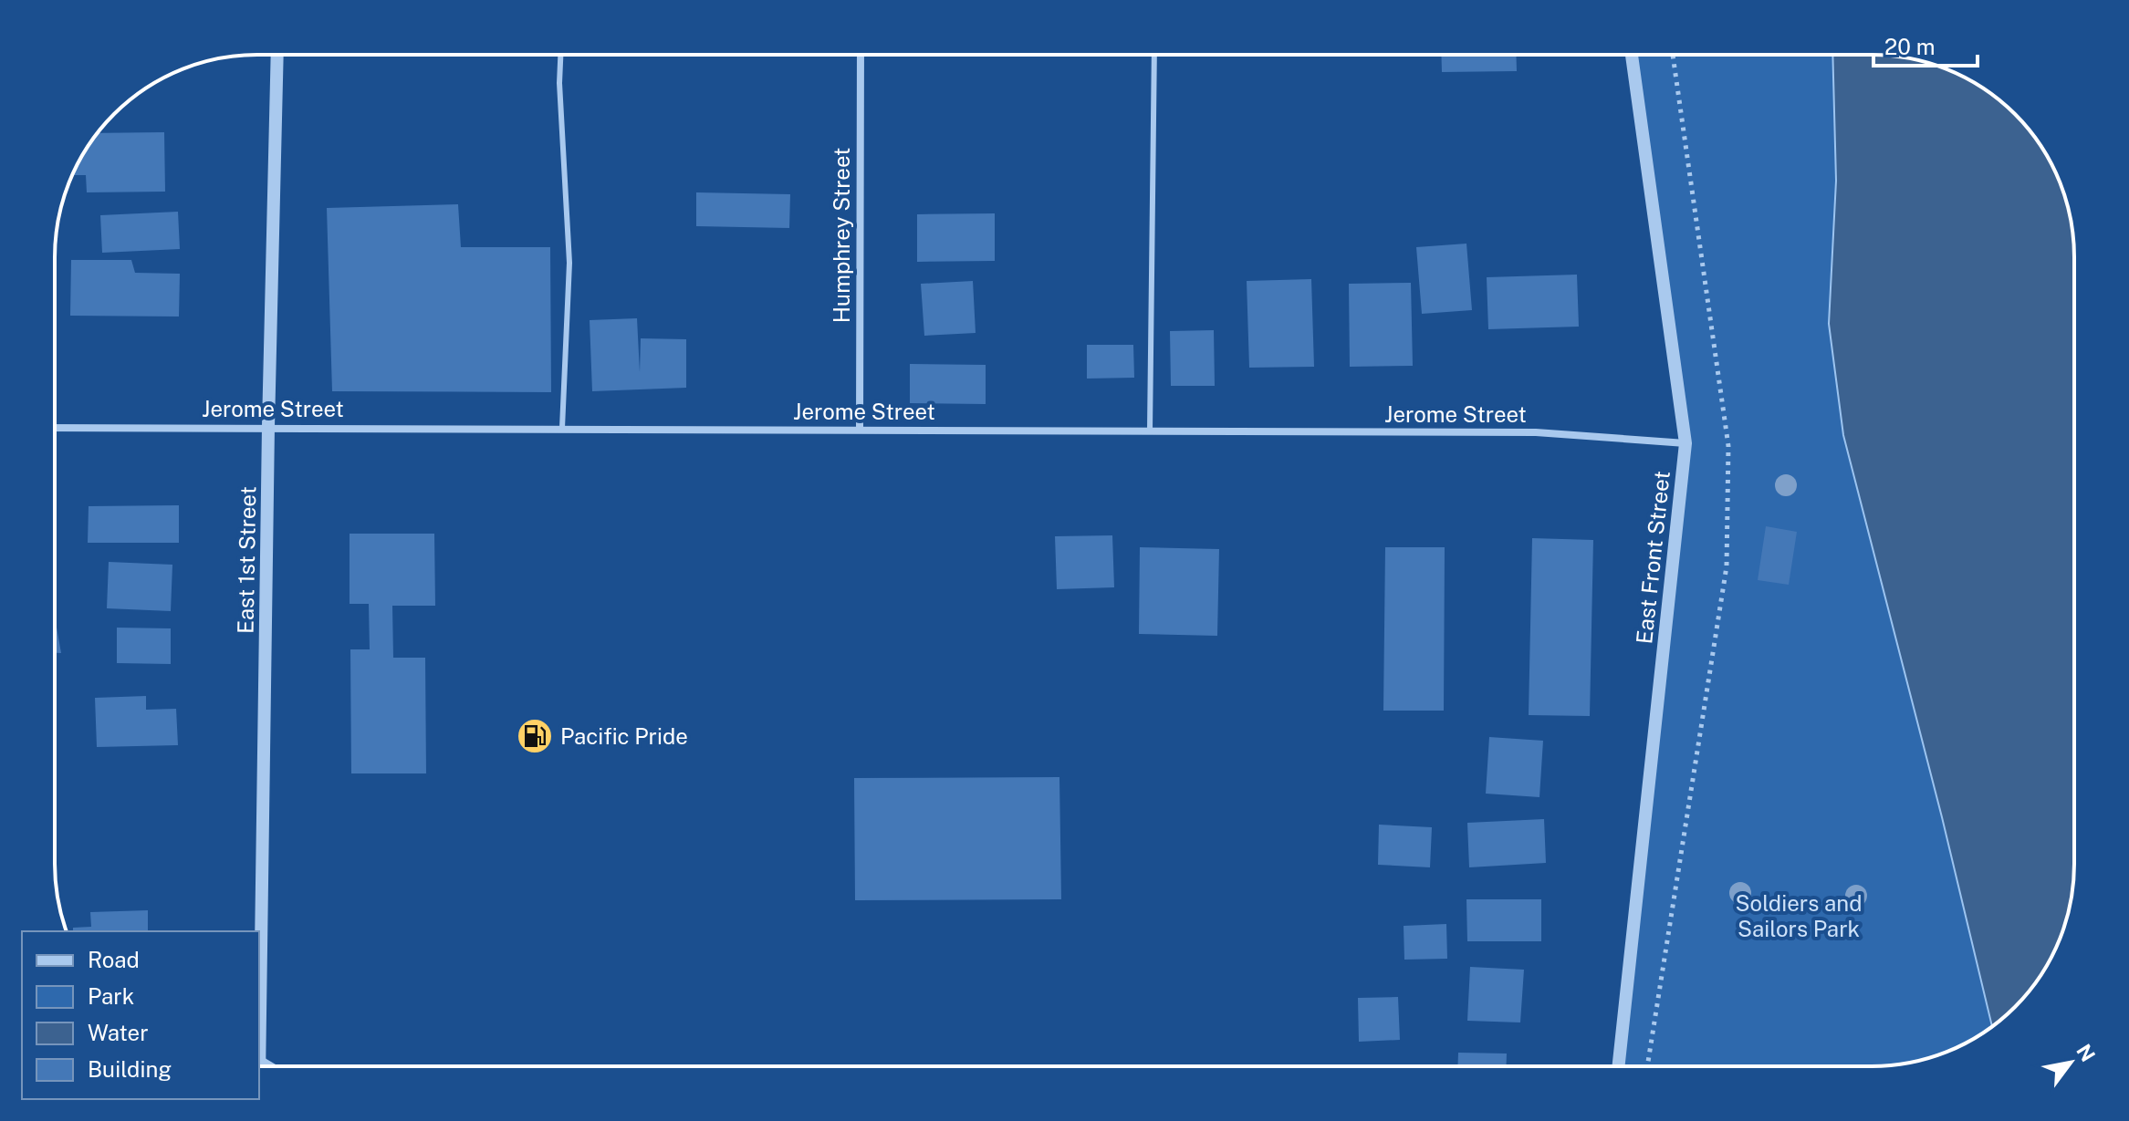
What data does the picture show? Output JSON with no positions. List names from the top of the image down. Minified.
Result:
{"streets":{"street":["Humphrey Street","Jerome Street","East Front Street","East 1st Street"]},"crossings":[["Humphrey Street","Jerome Street"],["Jerome Street","East Front Street"],["Jerome Street","East 1st Street"]],"parks":["Soldiers and Sailors Park"],"places":{"fuel station":["Pacific Pride"]},"legend":["Road","Park","Water","Building"],"scale_bar":"20 m","north":"top right"}
